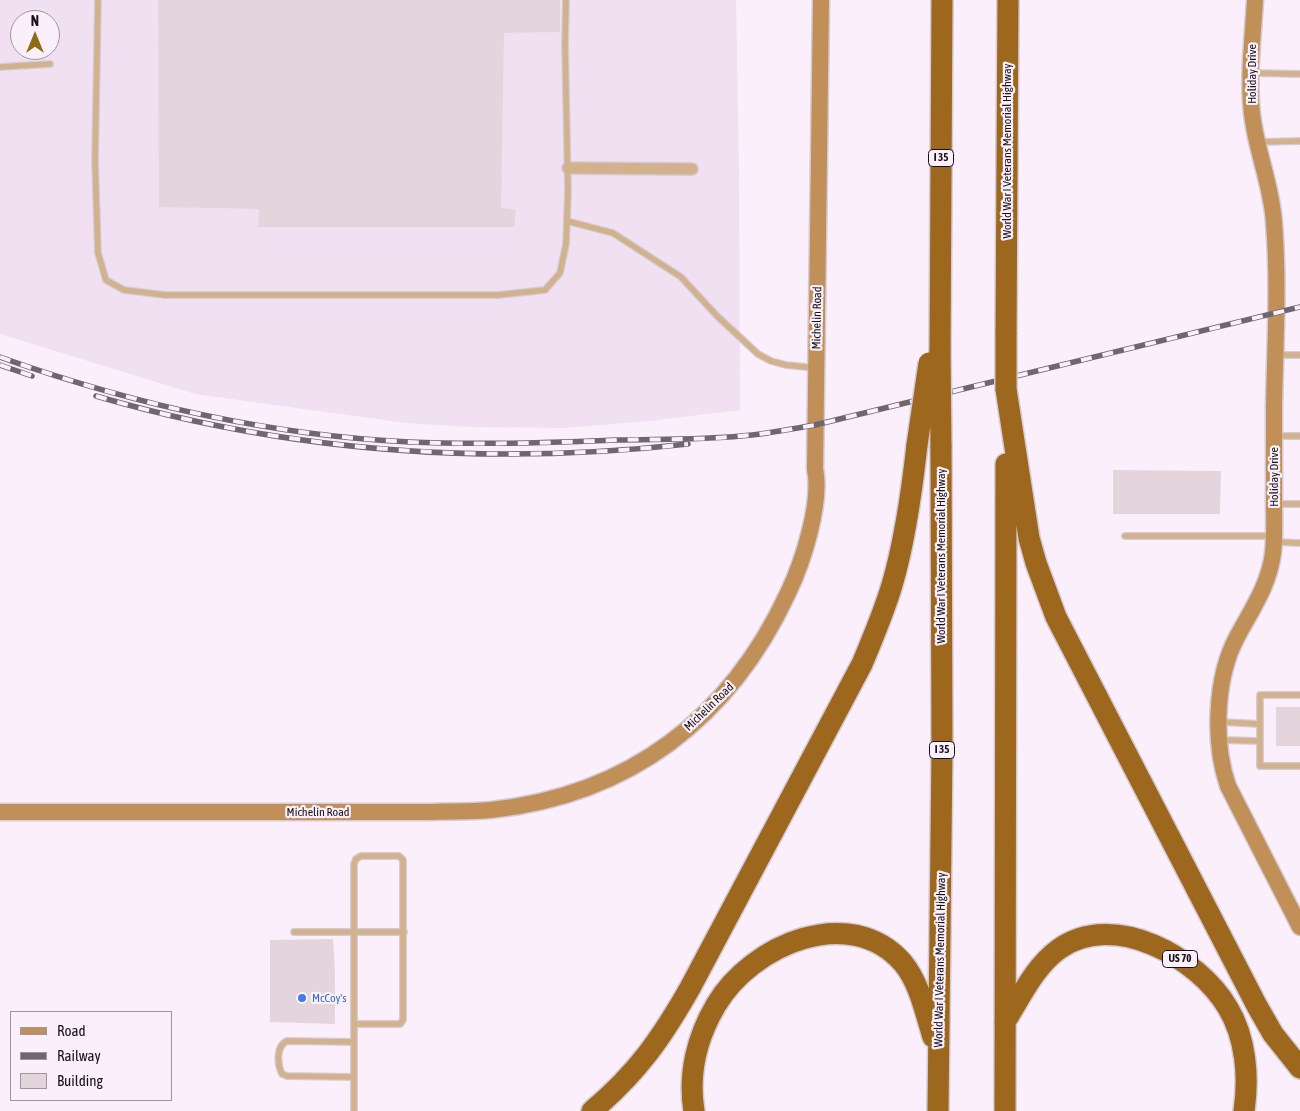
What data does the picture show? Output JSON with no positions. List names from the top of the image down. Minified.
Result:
{"streets":{"highway":["World War I Veterans Memorial Highway","I 35","US 70"],"street":["Holiday Drive","Michelin Road"]},"crossings":[["World War I Veterans Memorial Highway","US 70"]],"places":["McCoy's"],"legend":["Road","Railway","Building"],"north":"top"}
